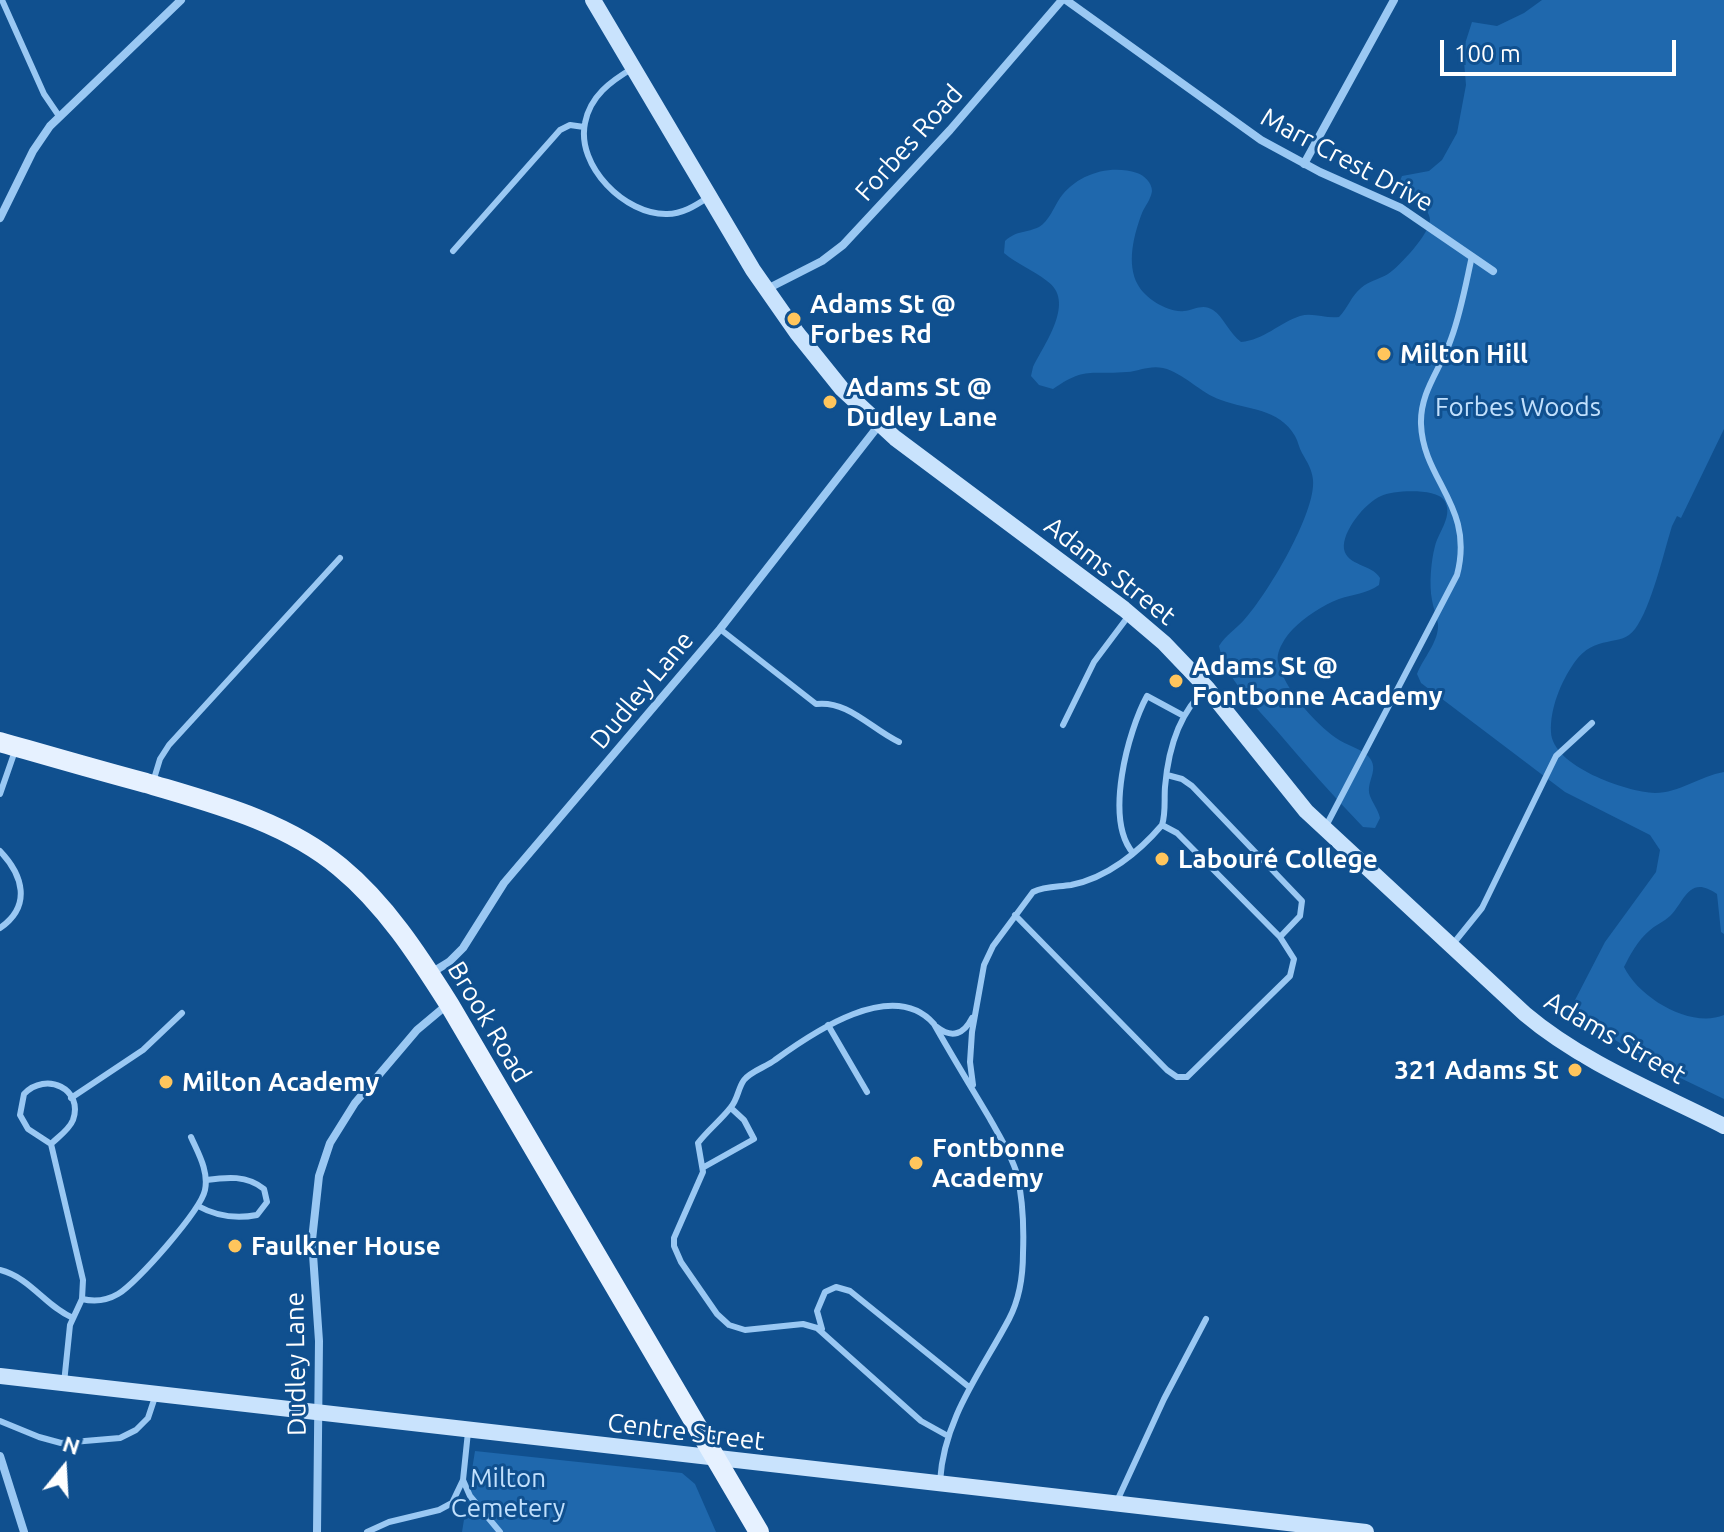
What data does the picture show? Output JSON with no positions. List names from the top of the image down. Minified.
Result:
{"streets":{"main road":["Adams Street","Brook Road","Centre Street"],"street":["Forbes Road","Marr Crest Drive","Dudley Lane"]},"crossings":[["Forbes Road","Marr Crest Drive"],["Forbes Road","Adams Street"],["Adams Street","Dudley Lane"],["Dudley Lane","Brook Road"],["Dudley Lane","Centre Street"],["Brook Road","Centre Street"]],"parks":["Forbes Woods","Milton Cemetery"],"places":["Adams St @ Forbes Rd","Milton Hill","Adams St @ Dudley Lane","Adams St @ Fontbonne Academy","Labouré College","321 Adams St","Milton Academy","Fontbonne Academy","Faulkner House"],"scale_bar":"100 m","north":"top"}
